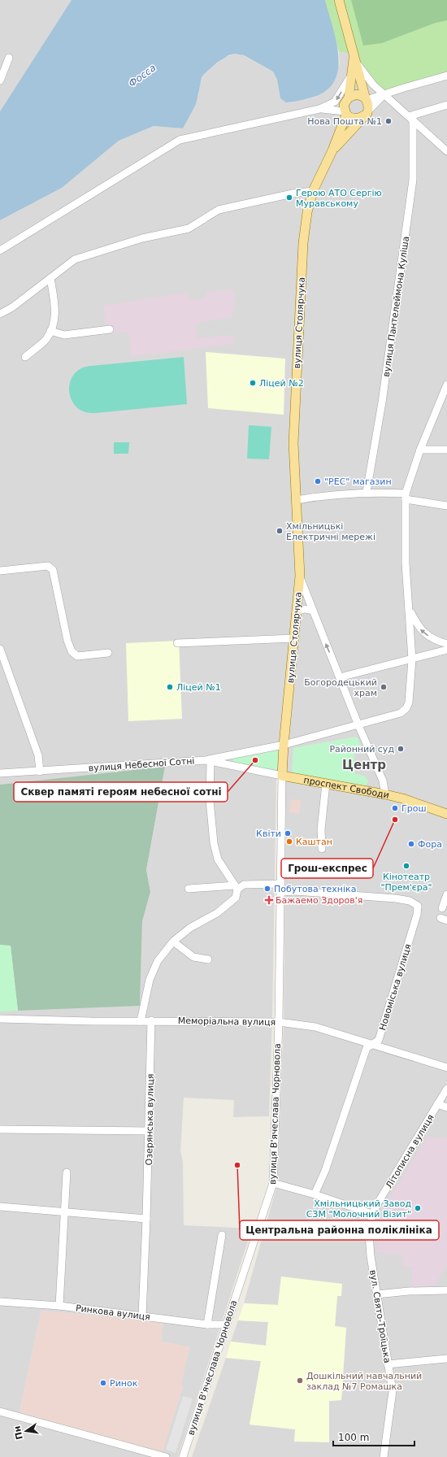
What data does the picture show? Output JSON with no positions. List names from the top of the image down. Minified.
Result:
{"streets":{"main road":["вулиця Столярчука","проспект Свободи"],"street":["вулиця Пантелеймона Куліша","вулиця Небесної Сотні","Новоміська вулиця","Меморіальна вулиця","вулиця В'ячеслава Чорновола","Озерянська вулиця","Літописна вулиця","Ринкова вулиця","вул. Свято-Троїцька"]},"crossings":[["вулиця Столярчука","вулиця Небесної Сотні"],["вулиця Столярчука","проспект Свободи"],["вулиця Столярчука","вулиця В'ячеслава Чорновола"],["вулиця Небесної Сотні","проспект Свободи"],["вулиця Небесної Сотні","вулиця В'ячеслава Чорновола"],["проспект Свободи","вулиця В'ячеслава Чорновола"],["Новоміська вулиця","Меморіальна вулиця"],["Новоміська вулиця","вулиця В'ячеслава Чорновола"],["Меморіальна вулиця","вулиця В'ячеслава Чорновола"],["Меморіальна вулиця","Озерянська вулиця"],["вулиця В'ячеслава Чорновола","Ринкова вулиця"],["Озерянська вулиця","Ринкова вулиця"],["Літописна вулиця","вул. Свято-Троїцька"]],"districts":["Центр"],"water":["Фосса"],"places":{"other":["Нова Пошта №1","Герою АТО Сергію Муравському","Ліцей №2","\"РЕС\" магазин","Хмільницькі Електричні мережі","Ліцей №1","Богородецький храм","Районний суд","Сквер памяті героям небесної сотні","Грош","Грош-експрес","Квіти","Каштан","Фора","Кінотеатр \"Прем'єра\"","Побутова техніка","Центральна районна поліклініка","Хмільницький Завод СЗМ \"Молочний Візит\"","Дошкільний навчальний заклад №7 Ромашка","Ринок"],"health":["Бажаемо Здоров'я"]},"scale_bar":"100 m","north":"left"}
